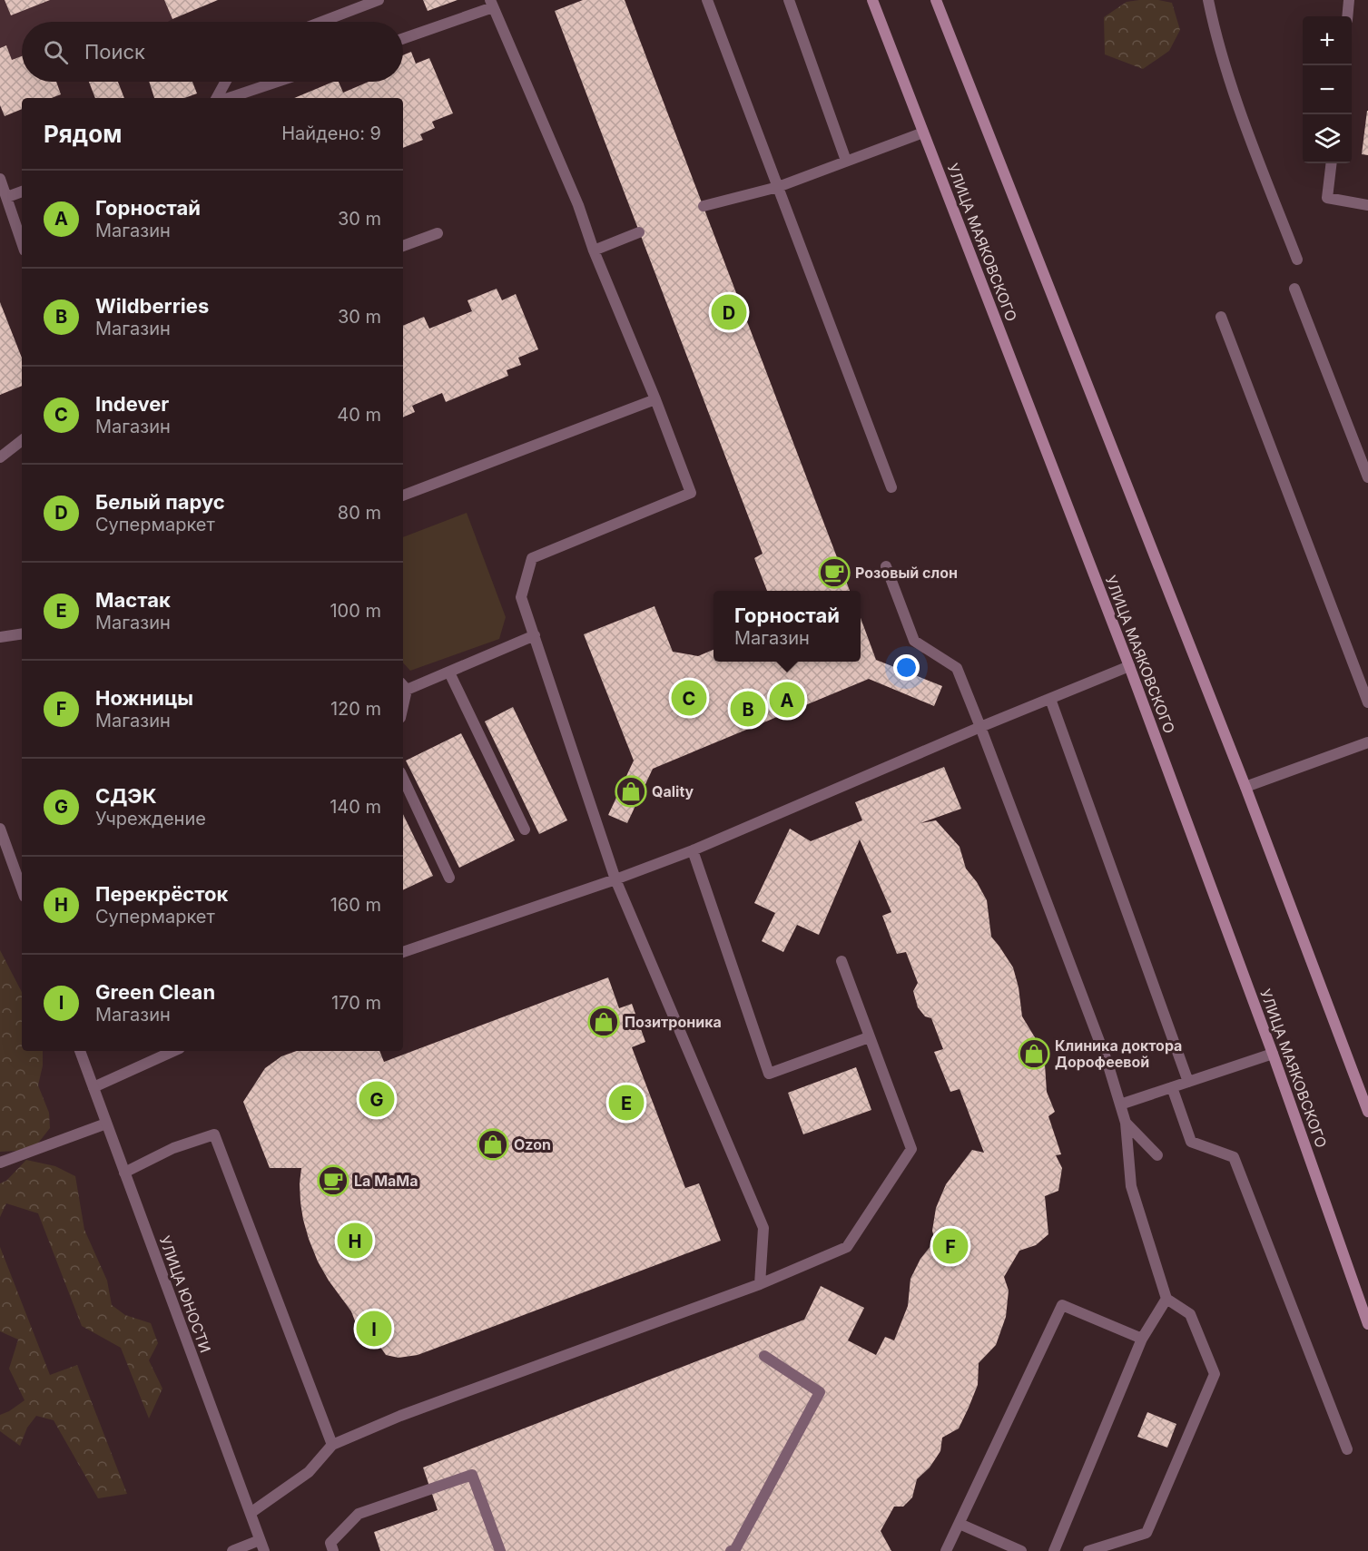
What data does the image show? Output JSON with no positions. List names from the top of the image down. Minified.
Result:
{"streets":{"main road":["УЛИЦА МАЯКОВСКОГО"],"street":["УЛИЦА ЮНОСТИ"]},"places":{"cafe":["Розовый слон","La MaMa"],"shop":["Qality","Позитроника","Клиника доктора Дорофеевой","Ozon"]},"page":{"map_buttons":["+","−"],"search":"Поиск","heading":["Рядом","Найдено: 9"],"list":[{"mark":"A","name":"Горностай","note":"Магазин","value":"30 m"},{"mark":"B","name":"Wildberries","note":"Магазин","value":"30 m"},{"mark":"C","name":"Indever","note":"Магазин","value":"40 m"},{"mark":"D","name":"Белый парус","note":"Супермаркет","value":"80 m"},{"mark":"E","name":"Мастак","note":"Магазин","value":"100 m"},{"mark":"F","name":"Ножницы","note":"Магазин","value":"120 m"},{"mark":"G","name":"СДЭК","note":"Учреждение","value":"140 m"},{"mark":"H","name":"Перекрёсток","note":"Супермаркет","value":"160 m"},{"mark":"I","name":"Green Clean","note":"Магазин","value":"170 m"}],"pins":["D","C","A","B","G","E","H","F","I"],"popup":["Горностай","Магазин"]}}
